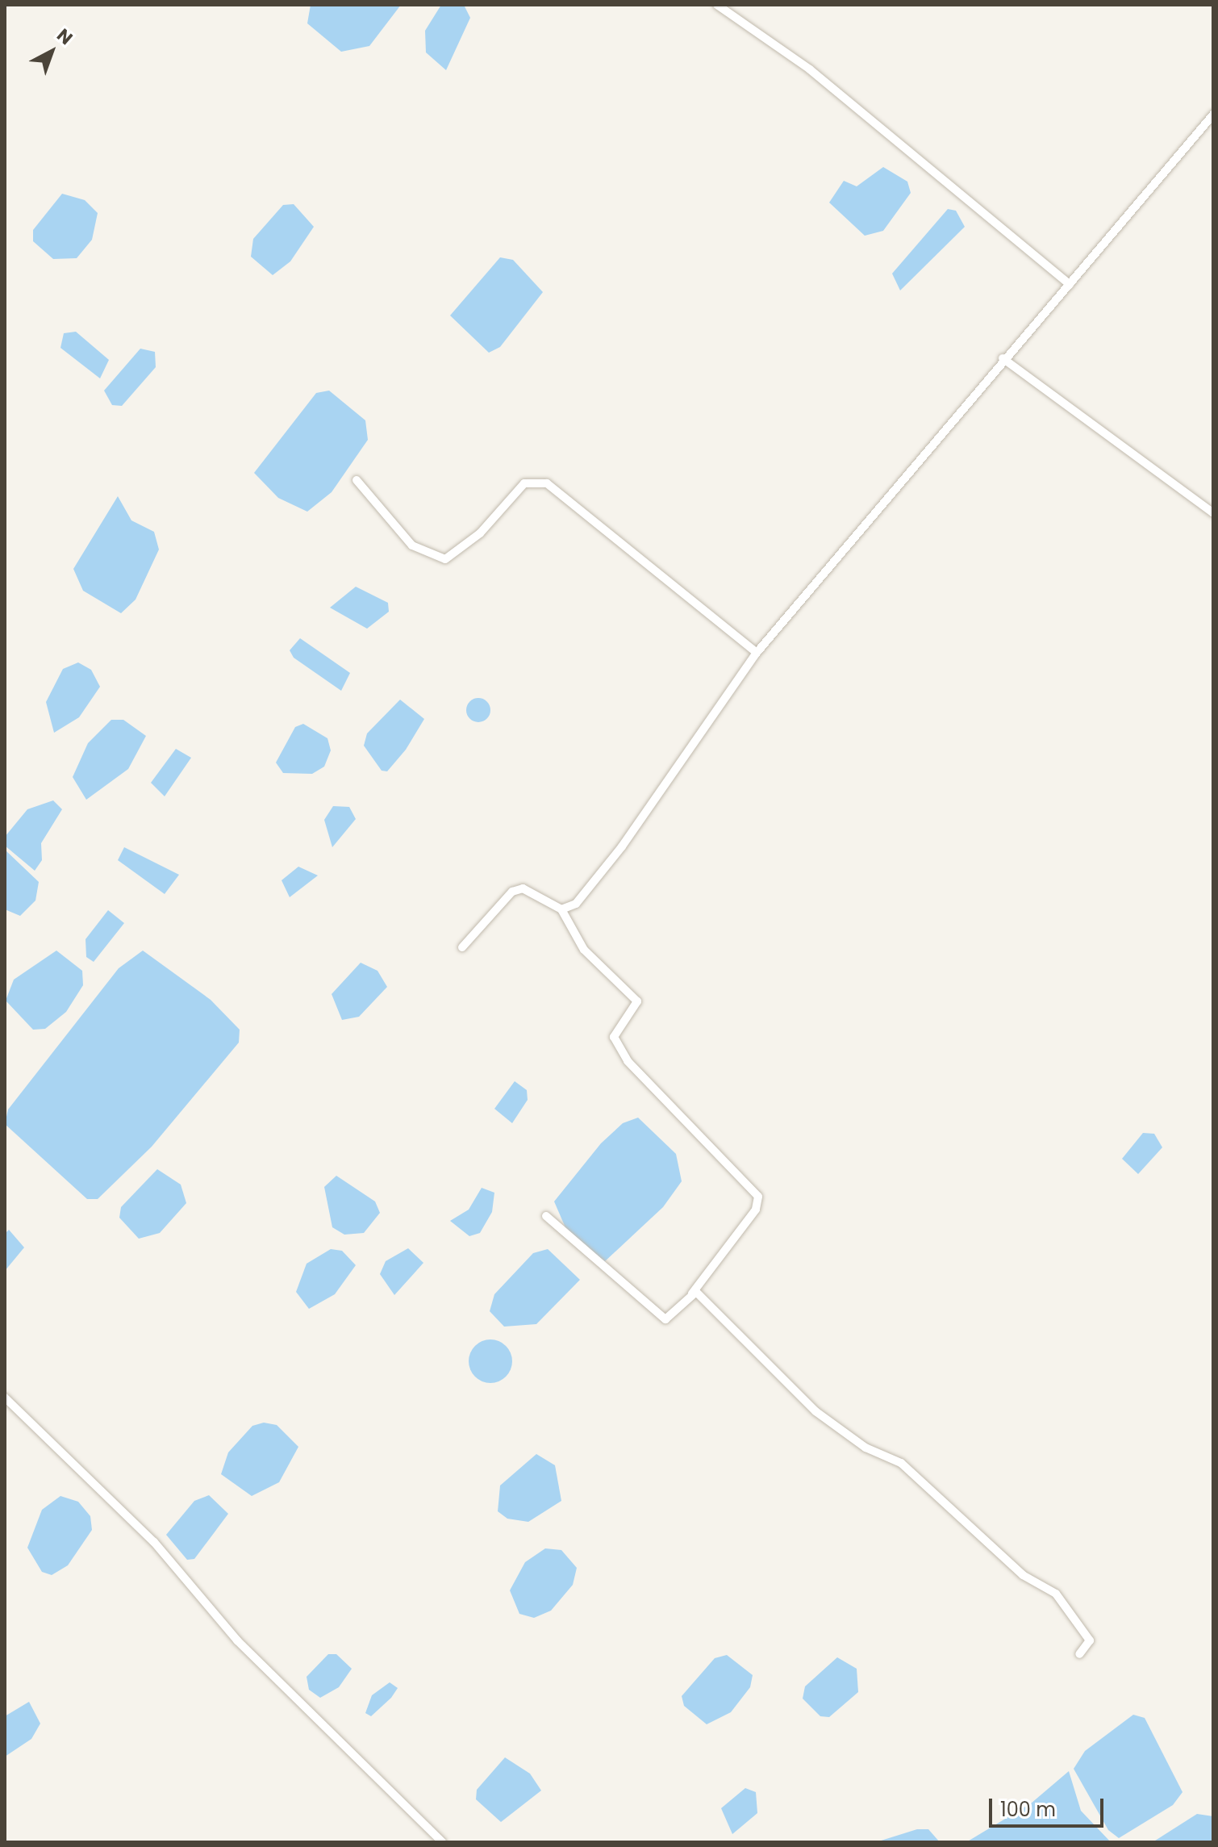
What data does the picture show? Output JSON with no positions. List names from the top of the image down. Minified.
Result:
{"scale_bar":"100 m","north":"top right"}
